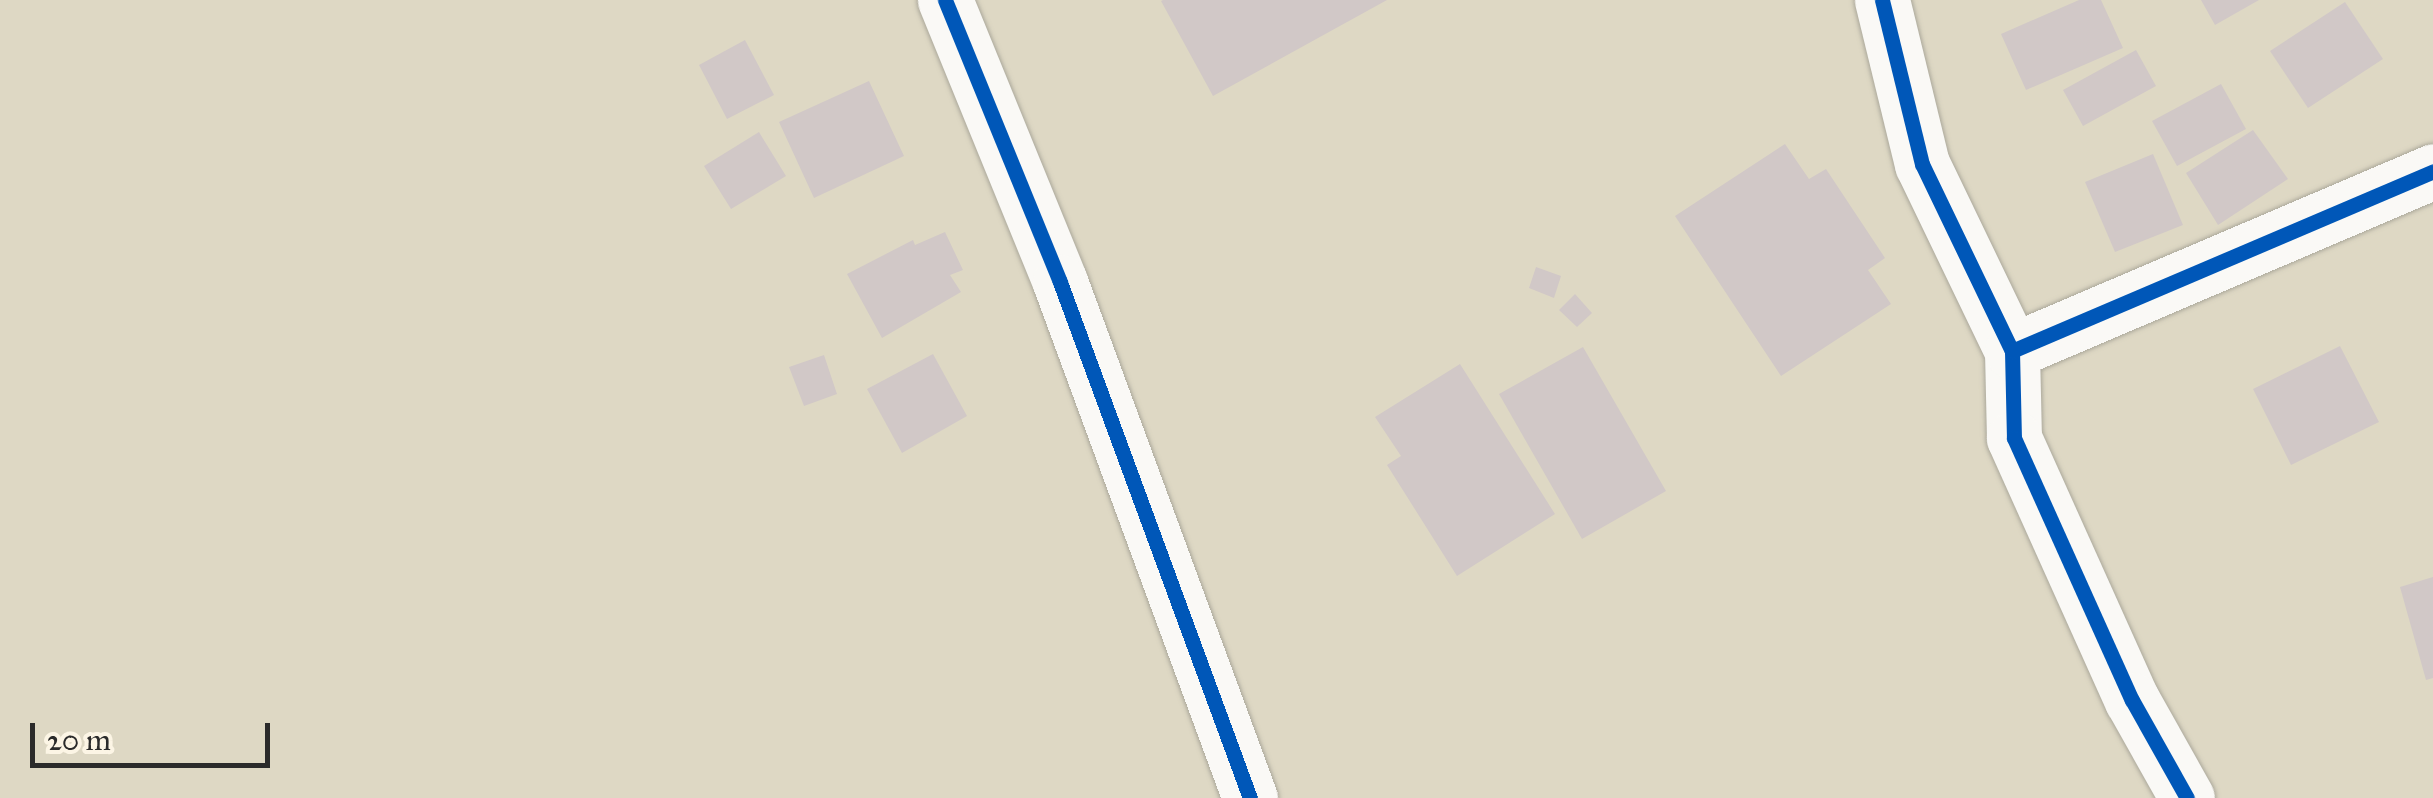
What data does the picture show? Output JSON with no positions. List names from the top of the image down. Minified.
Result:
{"scale_bar":"20 m"}
